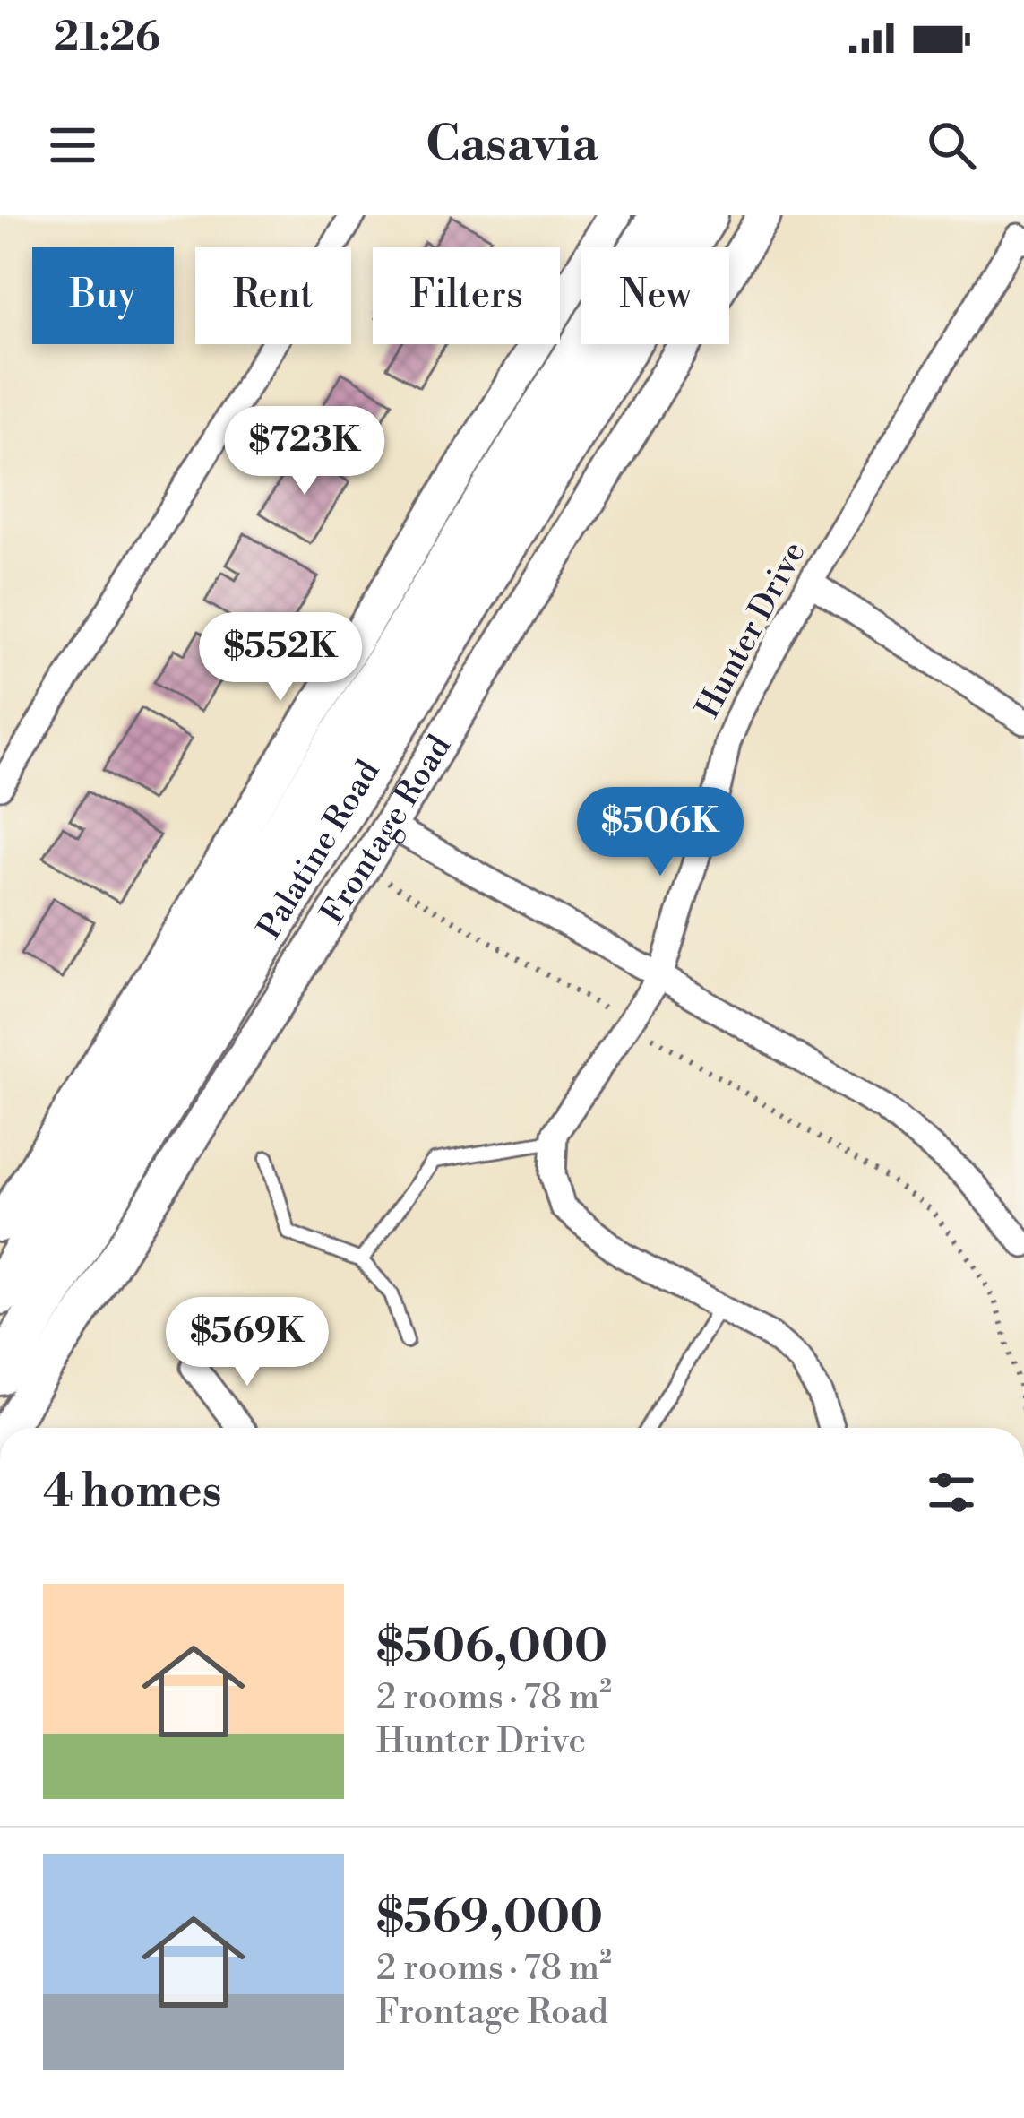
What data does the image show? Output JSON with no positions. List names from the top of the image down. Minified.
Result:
{"streets":{"highway":["Palatine Road"],"street":["Hunter Drive","Frontage Road"]},"page":{"status":"21:26","header":"Casavia","chip":["Buy","Rent","Filters","New"],"price":["$723K","$552K","$506K","$569K"],"heading":"4 homes","list":[{"name":"$506,000","note":"2 rooms · 78 m² · Hunter Drive"},{"name":"$569,000","note":"2 rooms · 78 m² · Frontage Road"}]}}
